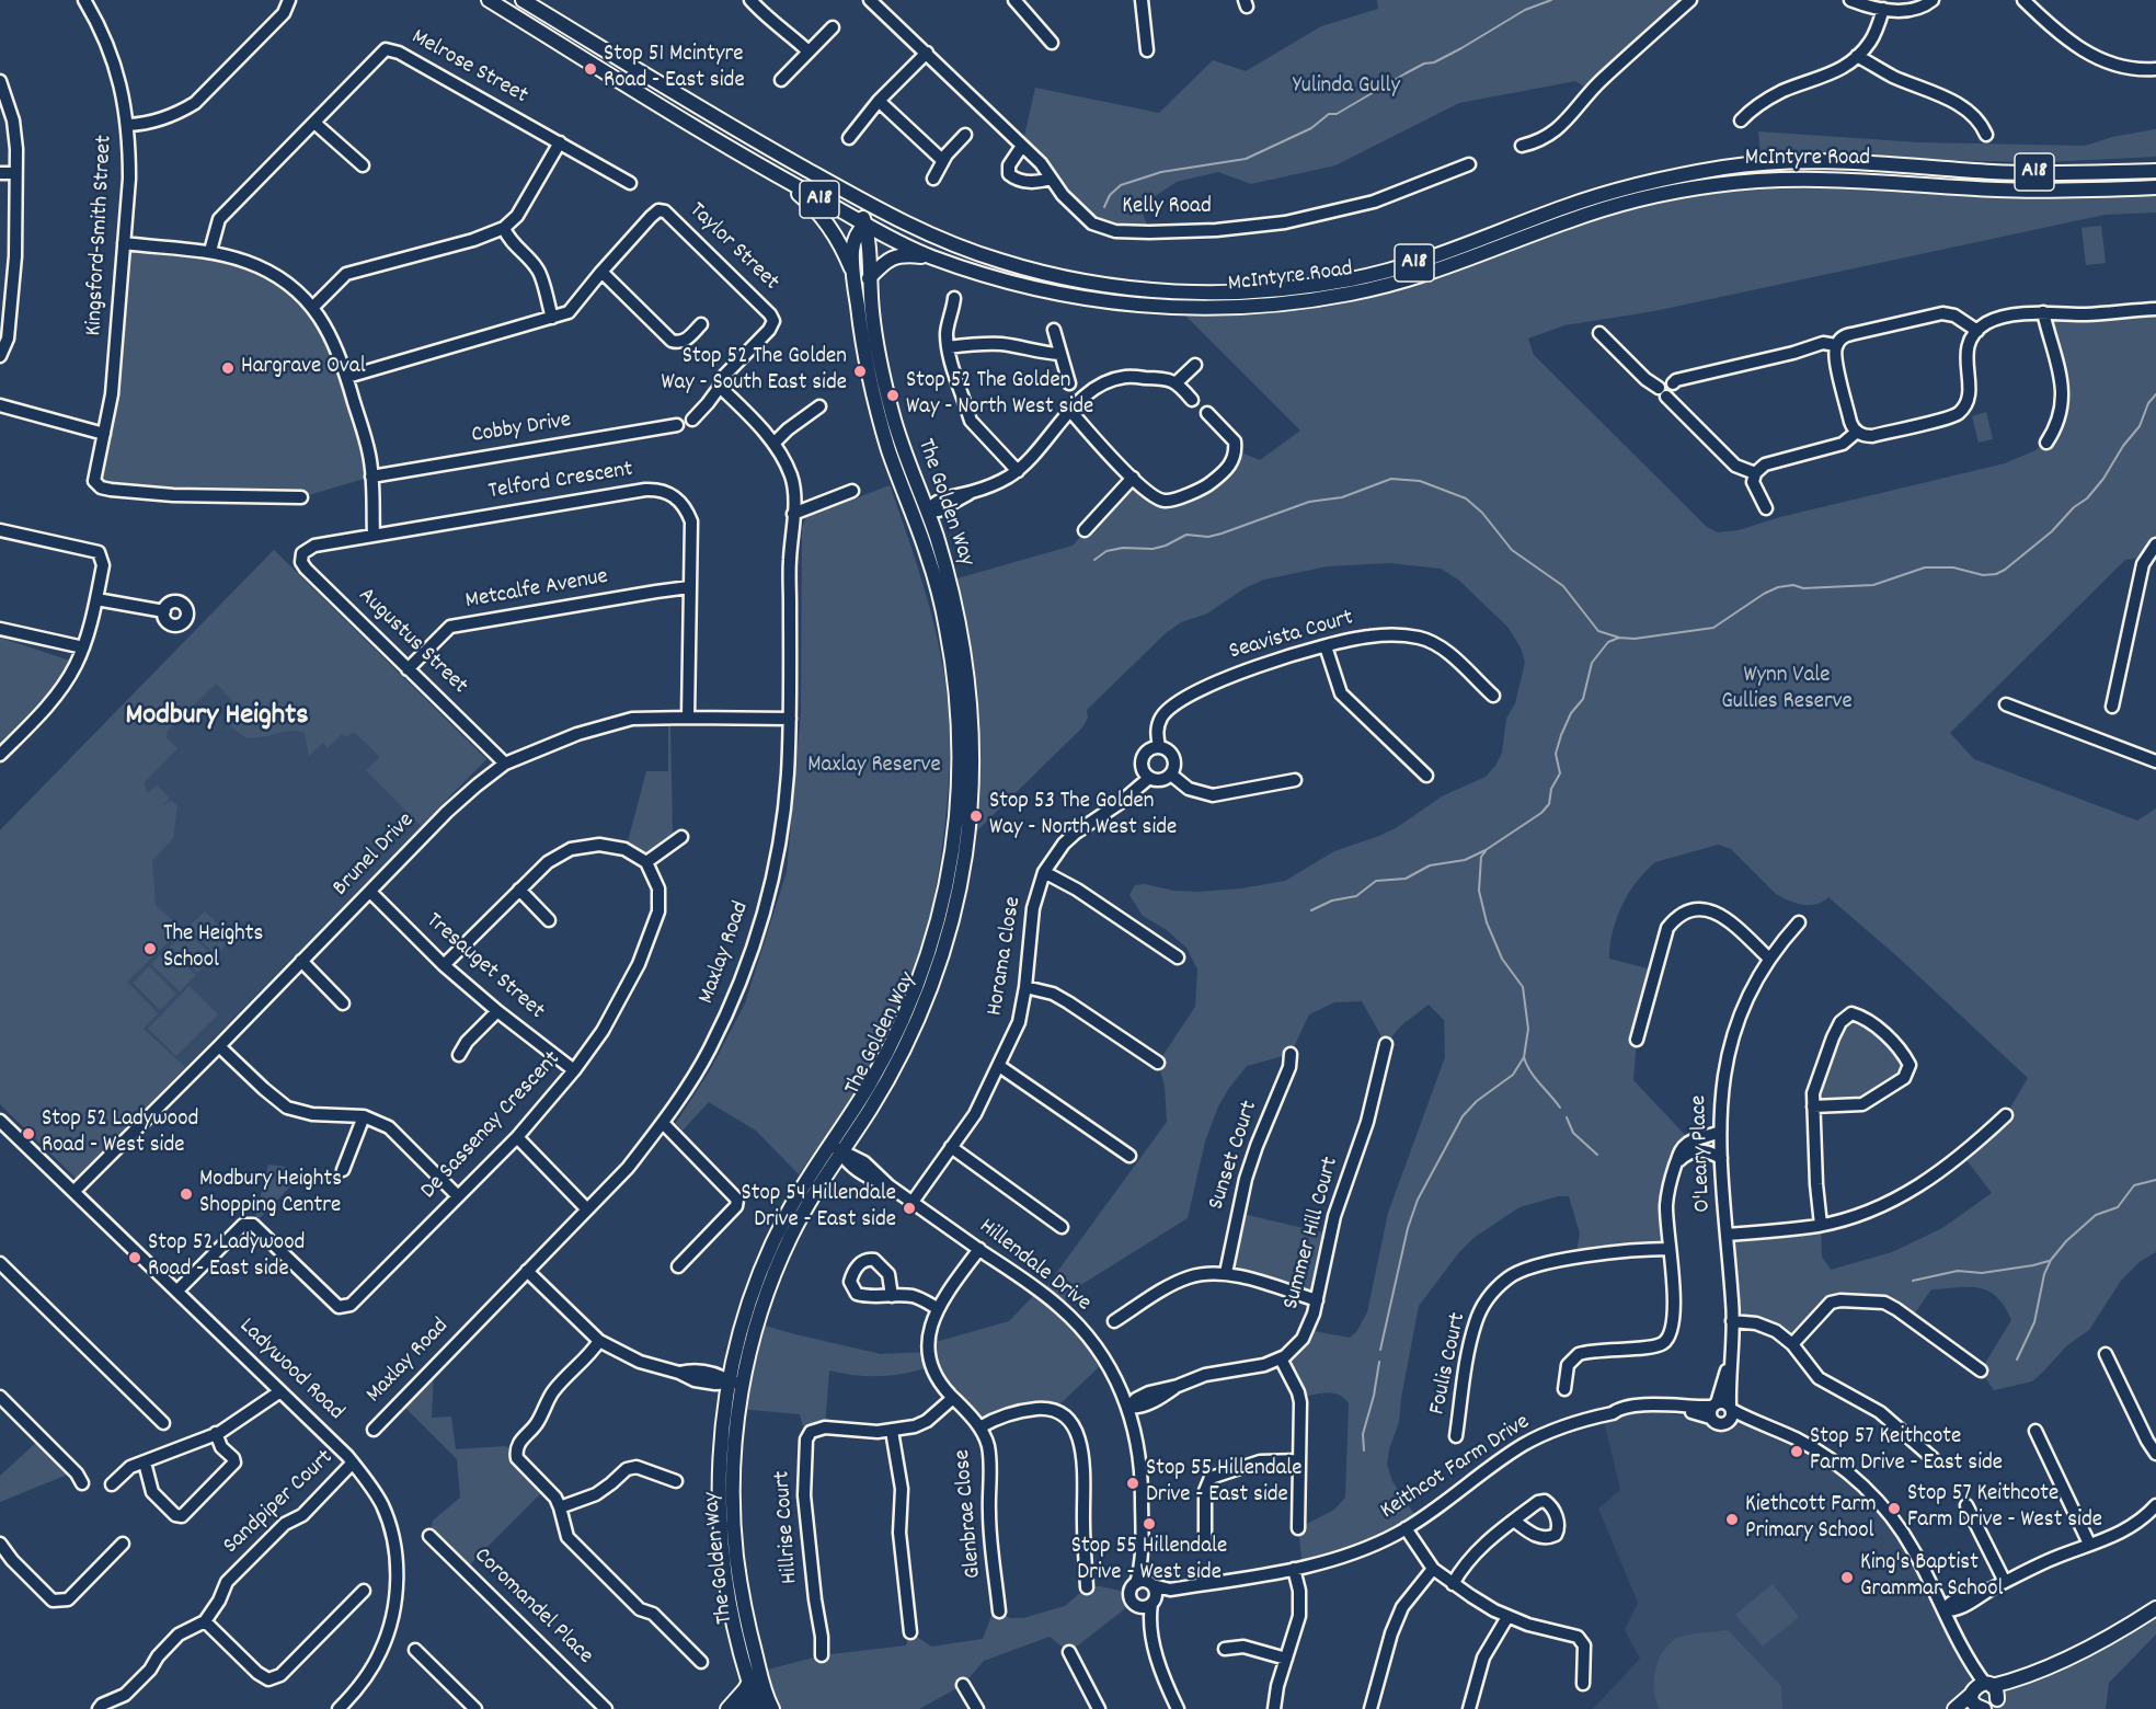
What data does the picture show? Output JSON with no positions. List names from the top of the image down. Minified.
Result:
{"streets":{"main road":["McIntyre Road","A18","The Golden Way"],"street":["Melrose Street","Kelly Road","Kingsford-Smith Street","Taylor Street","Cobby Drive","Telford Crescent","Metcalfe Avenue","Seavista Court","Augustus Street","Brunel Drive","Maxlay Road","Horama Close","Tresauget Street","De Sassenay Crescent","O'Leary Place","Sunset Court","Summer Hill Court","Hillendale Drive","Foulis Court","Ladywood Road","Keithcot Farm Drive","Sandpiper Court","Glenbrae Close","Hillrise Court","Coromandel Place"]},"crossings":[["McIntyre Road","The Golden Way"],["Taylor Street","Maxlay Road"],["Telford Crescent","Metcalfe Avenue"],["Telford Crescent","Augustus Street"],["Telford Crescent","Brunel Drive"],["The Golden Way","Hillendale Drive"],["Metcalfe Avenue","Augustus Street"],["Seavista Court","Horama Close"],["Augustus Street","Brunel Drive"],["Brunel Drive","Maxlay Road"],["Brunel Drive","Tresauget Street"],["Brunel Drive","Ladywood Road"],["Horama Close","Hillendale Drive"],["Tresauget Street","De Sassenay Crescent"],["De Sassenay Crescent","Ladywood Road"],["O'Leary Place","Keithcot Farm Drive"],["Summer Hill Court","Hillendale Drive"],["Hillendale Drive","Keithcot Farm Drive"],["Hillendale Drive","Glenbrae Close"],["Ladywood Road","Sandpiper Court"],["Glenbrae Close","Hillrise Court"]],"districts":["Modbury Heights"],"parks":["Yulinda Gully","Wynn Vale Gullies Reserve","Maxlay Reserve"],"places":["Stop 51 Mcintyre Road - East side","Hargrave Oval","Stop 52 The Golden Way - South East side","Stop 52 The Golden Way - North West side","Stop 53 The Golden Way - North West side","The Heights School","Stop 52 Ladywood Road - West side","Modbury Heights Shopping Centre","Stop 54 Hillendale Drive - East side","Stop 52 Ladywood Road - East side","Stop 57 Keithcote Farm Drive - East side","Stop 55 Hillendale Drive - East side","Stop 57 Keithcote Farm Drive - West side","Kiethcott Farm Primary School","Stop 55 Hillendale Drive - West side","King's Baptist Grammar School"]}
